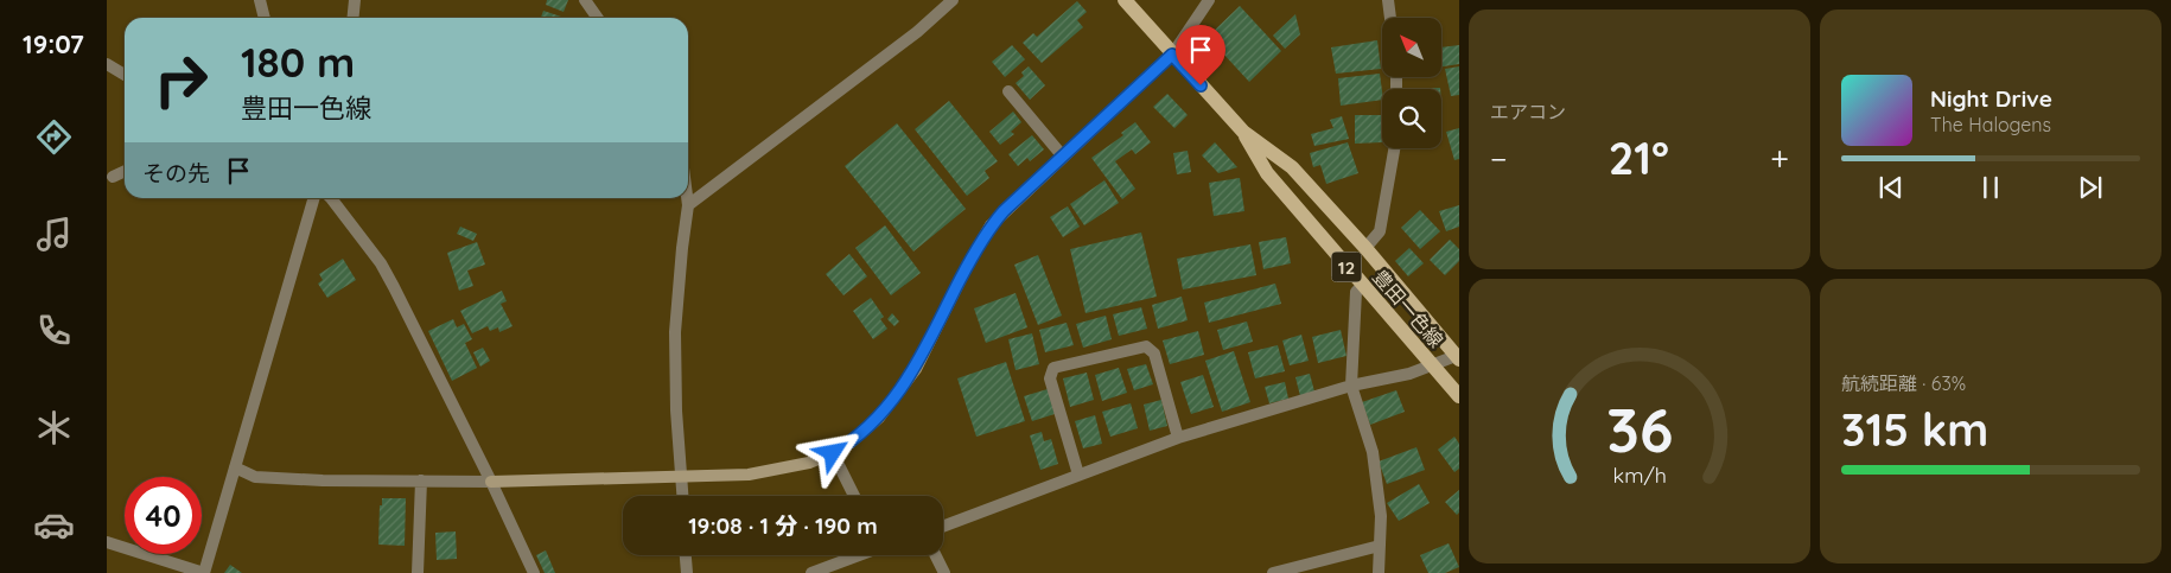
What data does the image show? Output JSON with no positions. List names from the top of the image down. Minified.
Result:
{"streets":{"main road":["12","豊田一色線"]},"north":"top left","page":{"tabs":"19:07","tile":["エアコン",["航続距離 · 63%","315 km"]],"turn":["180 m","豊田一色線"],"song":["Night Drive","The Halogens"],"heat":["−","21°","+"],"then":"その先","limit":"40","trip":"19:08 · 1 分 · 190 m","gauge":["36","km/h"]}}
